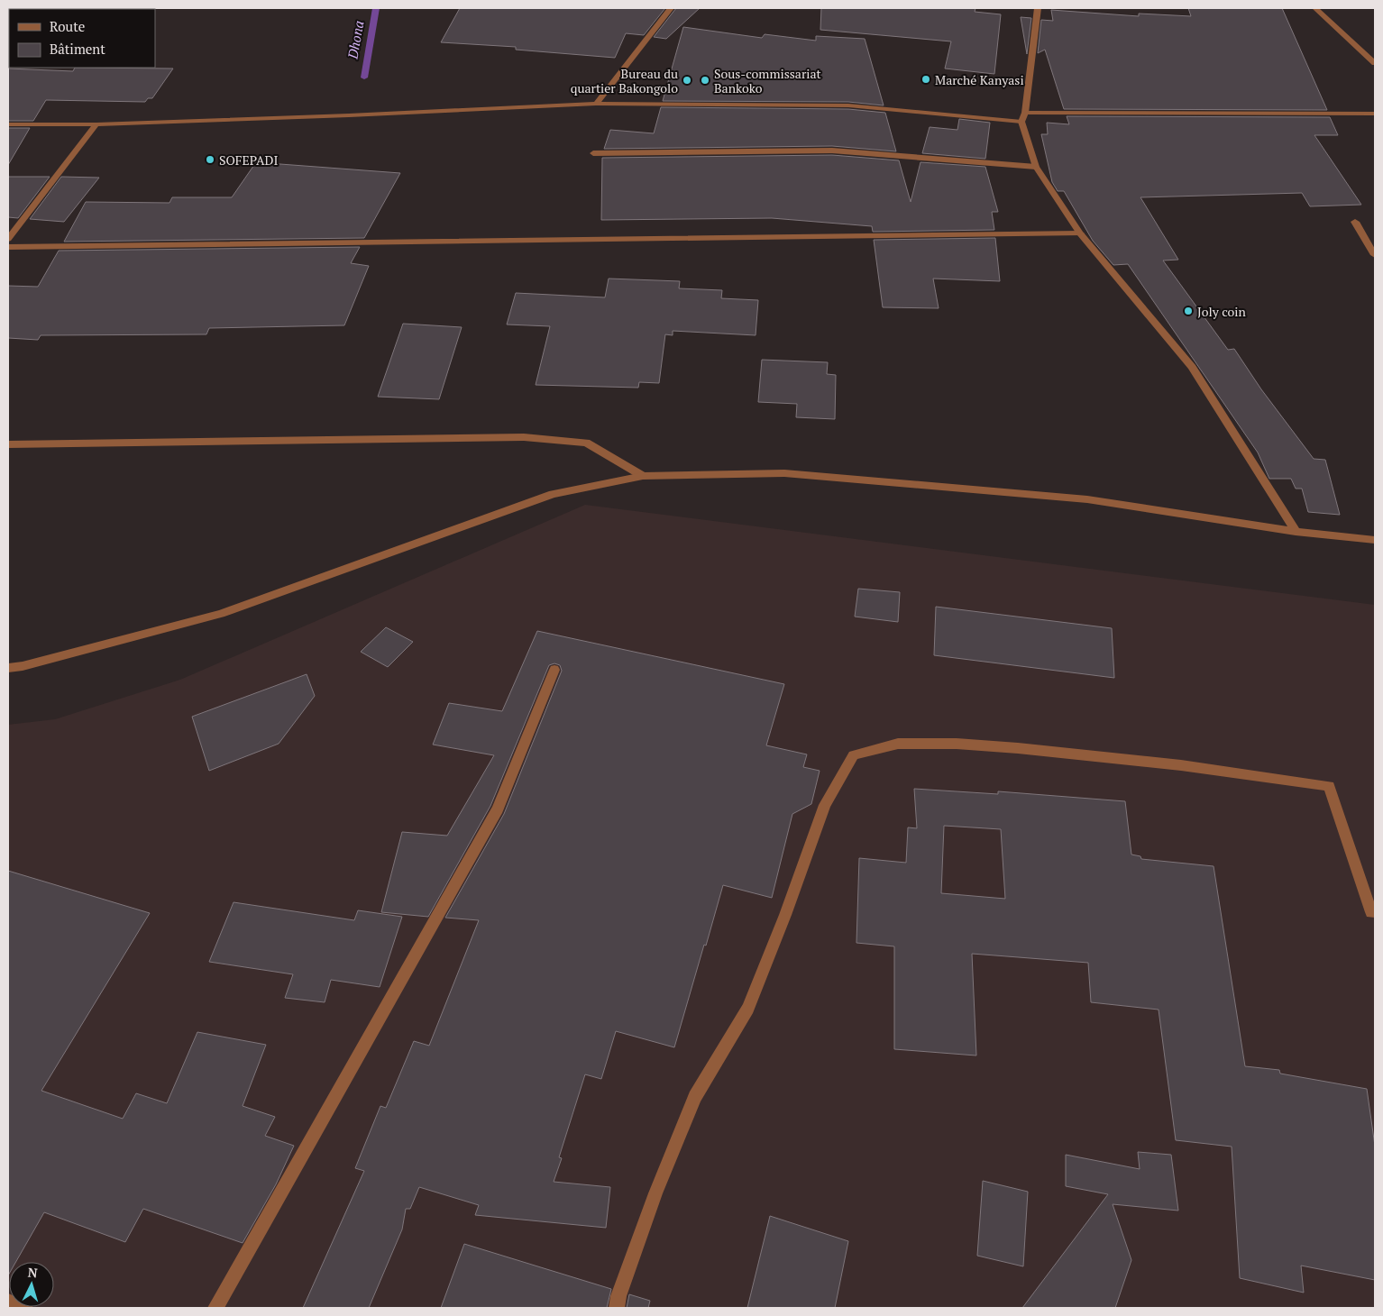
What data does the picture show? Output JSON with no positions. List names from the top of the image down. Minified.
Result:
{"water":["Dhona"],"places":["Marché Kanyasi","Bureau du quartier Bakongolo","Sous-commissariat Bankoko","SOFEPADI","Joly coin"],"legend":["Route","Bâtiment"],"north":"top"}
